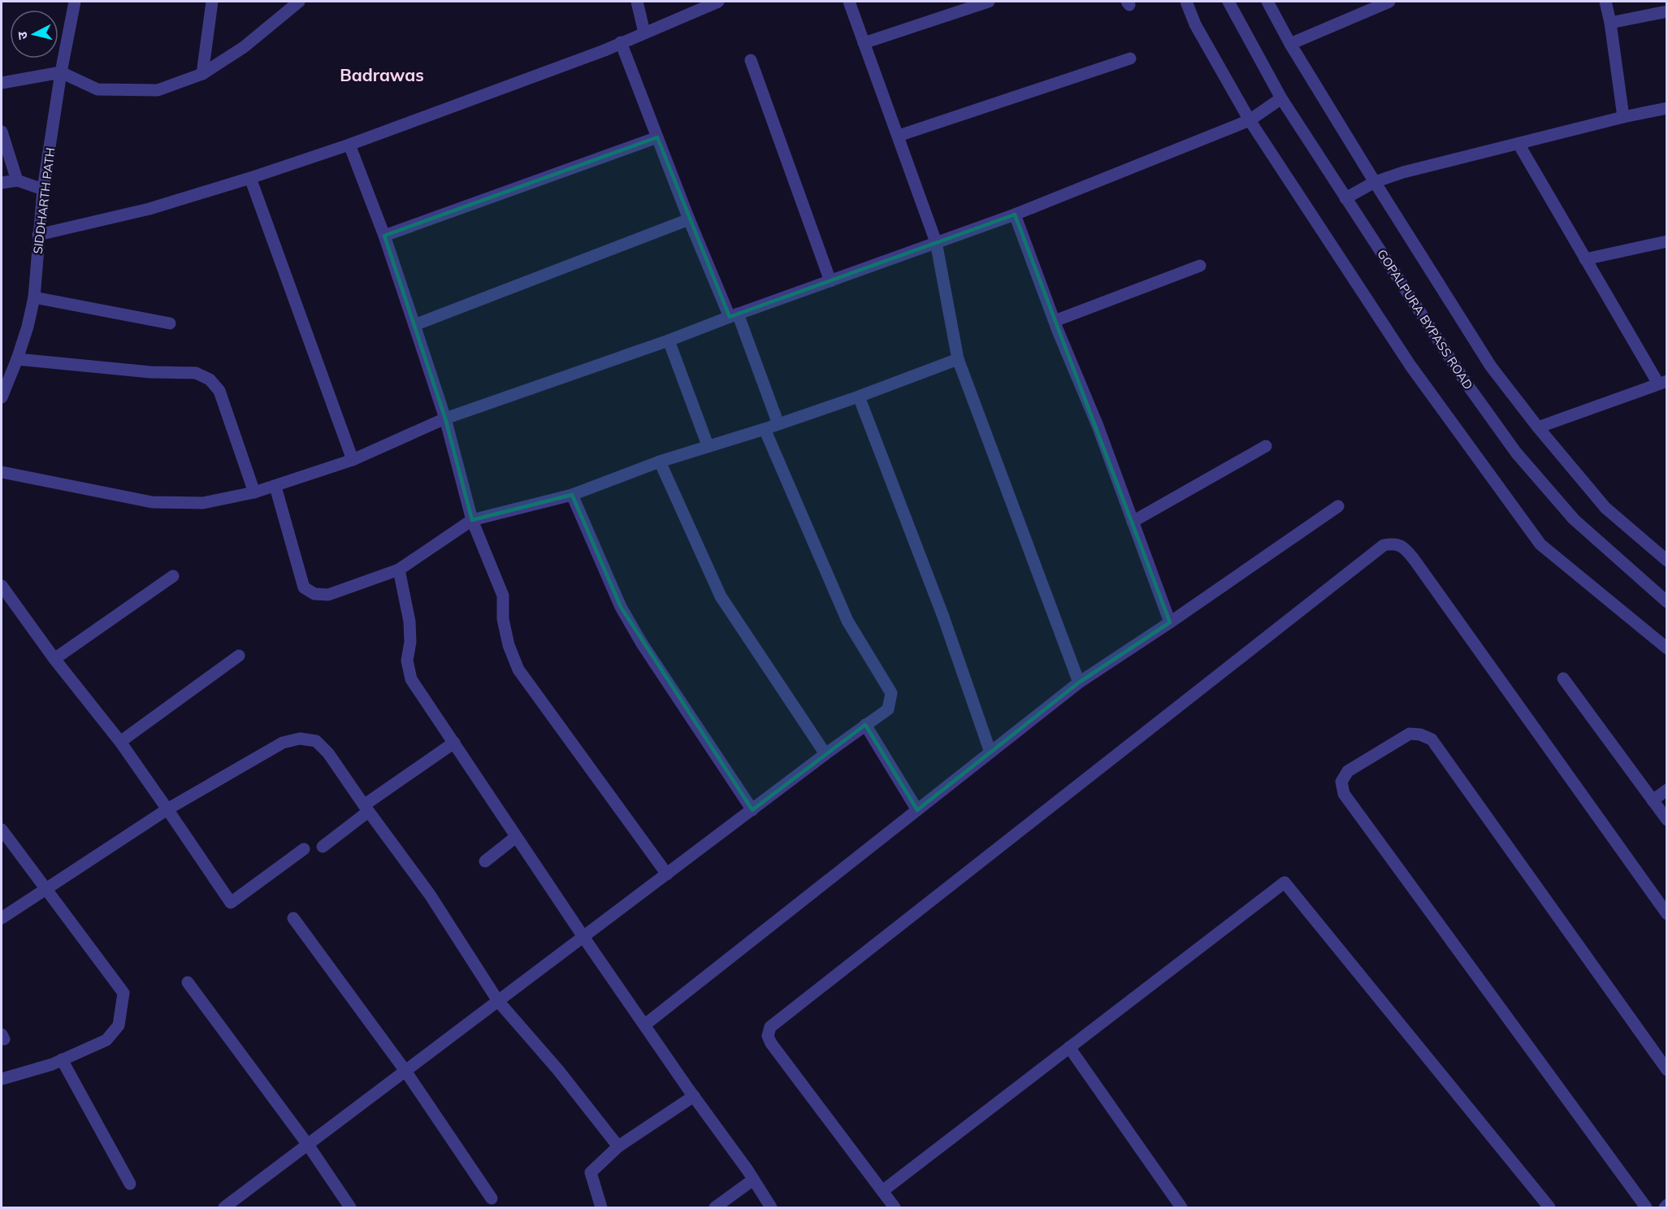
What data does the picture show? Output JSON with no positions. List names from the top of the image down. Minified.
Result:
{"streets":{"street":["SIDDHARTH PATH","GOPALPURA BYPASS ROAD"]},"districts":["Badrawas"],"north":"left"}
